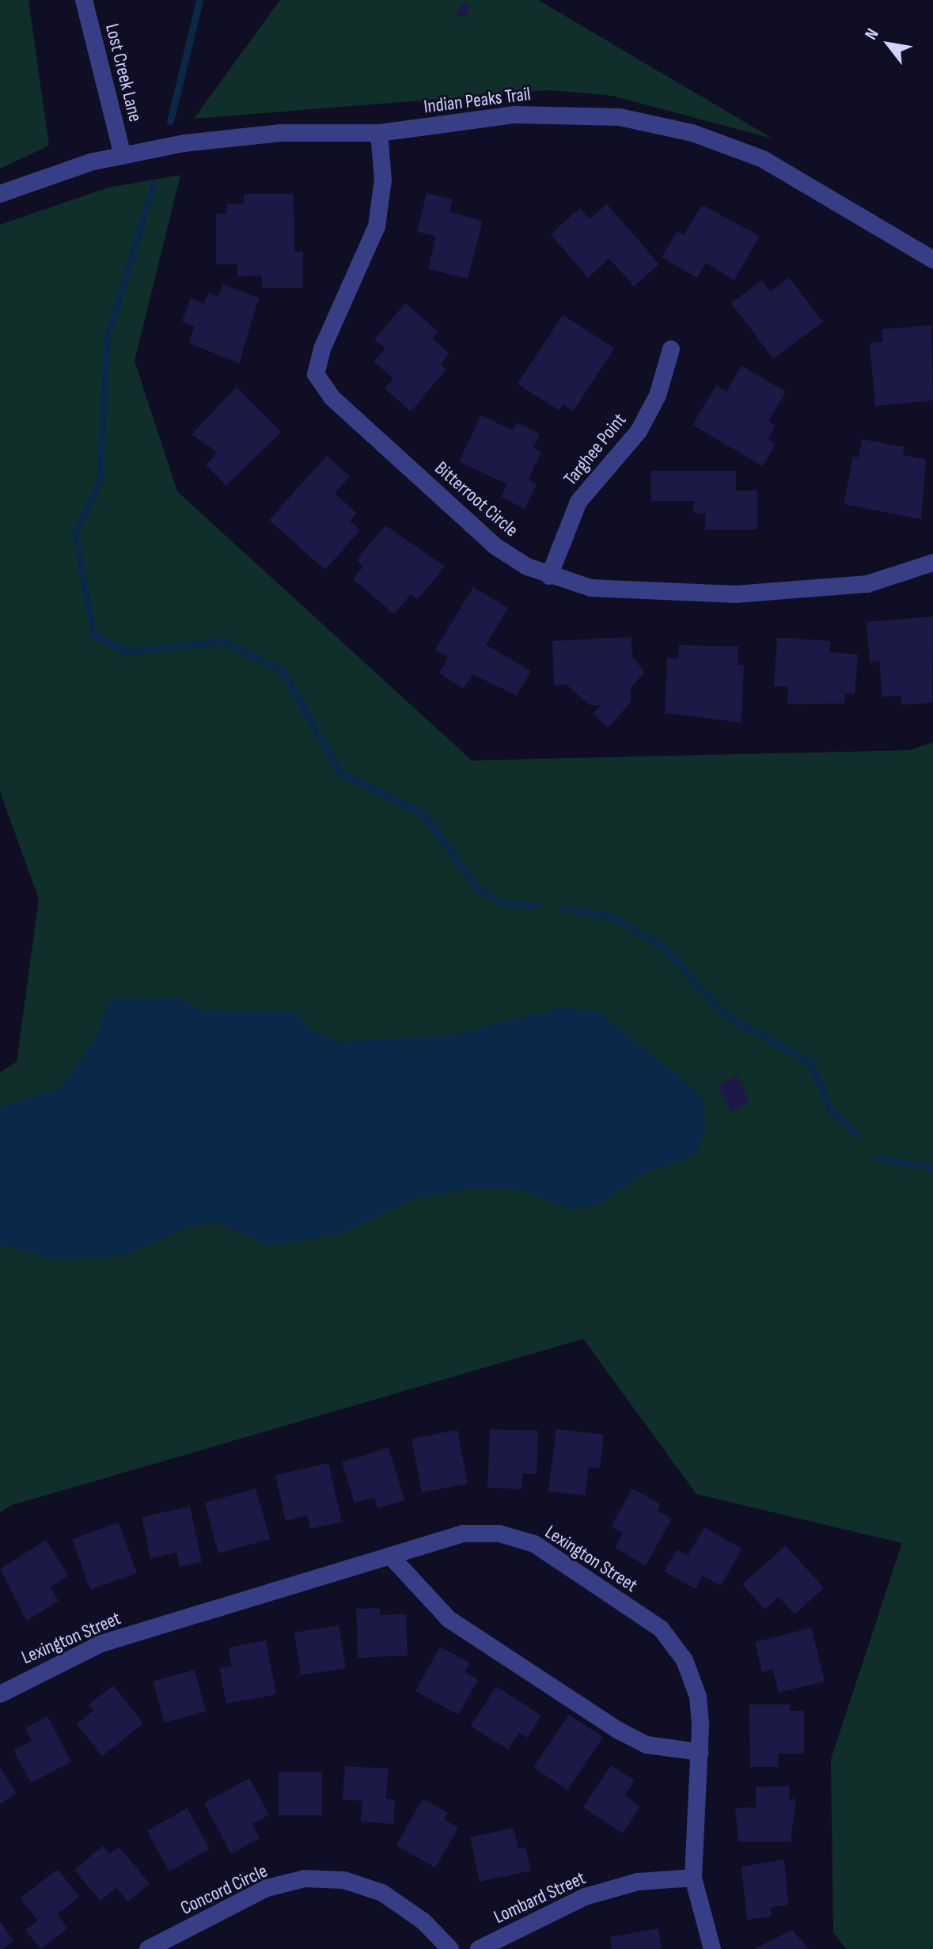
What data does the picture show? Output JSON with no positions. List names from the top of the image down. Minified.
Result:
{"streets":{"street":["Lost Creek Lane","Indian Peaks Trail","Targhee Point","Bitterroot Circle","Lexington Street","Concord Circle","Lombard Street"]},"crossings":[["Lost Creek Lane","Indian Peaks Trail"],["Indian Peaks Trail","Bitterroot Circle"],["Targhee Point","Bitterroot Circle"],["Lexington Street","Lombard Street"]],"north":"top left"}
